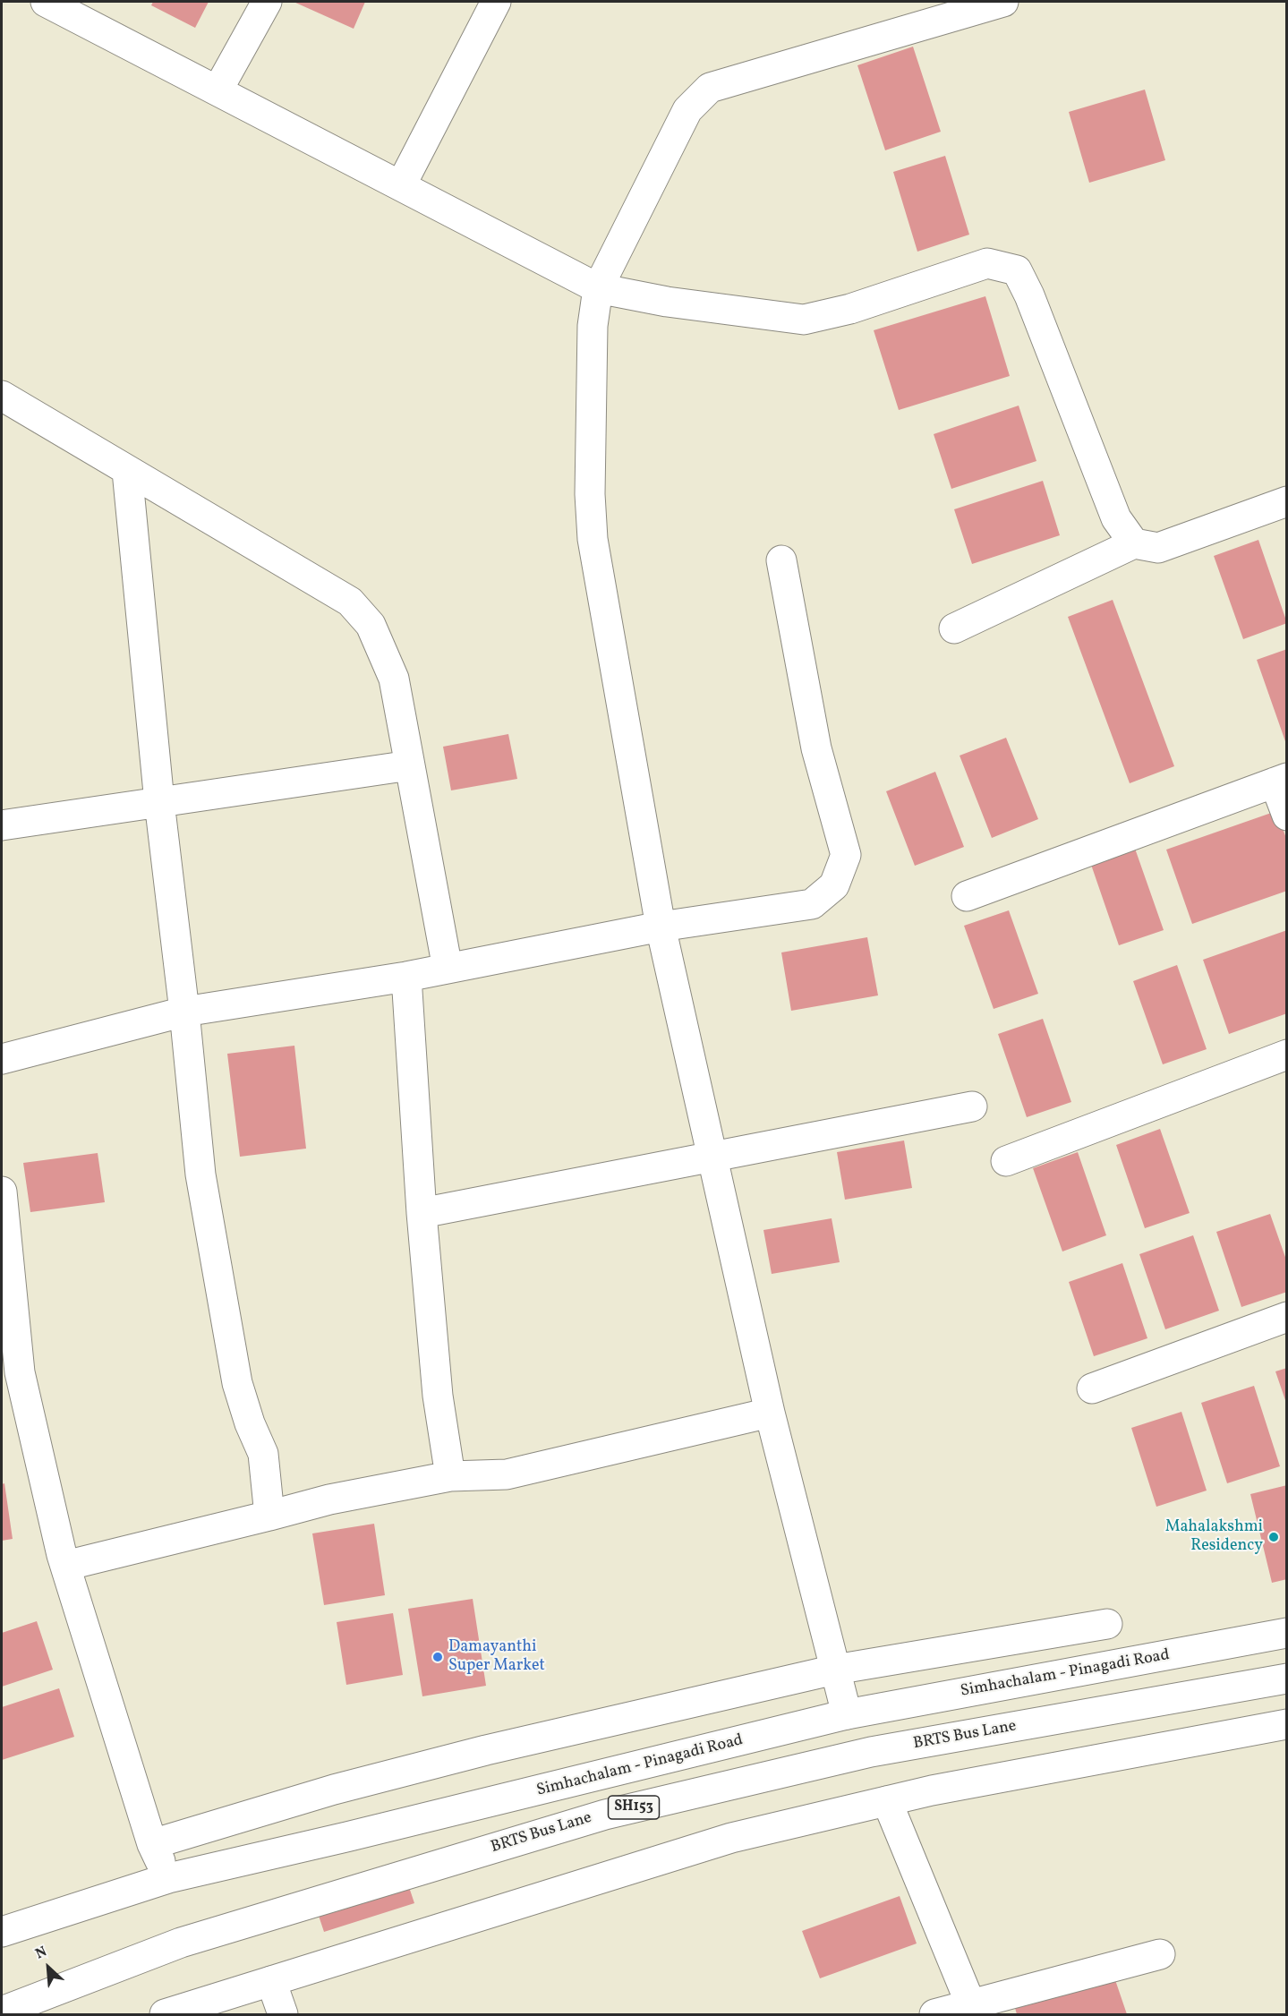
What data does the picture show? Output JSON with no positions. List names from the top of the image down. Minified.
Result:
{"streets":{"street":["Simhachalam - Pinagadi Road","BRTS Bus Lane","SH153"]},"places":["Mahalakshmi Residency","Damayanthi Super Market"],"north":"top left"}
